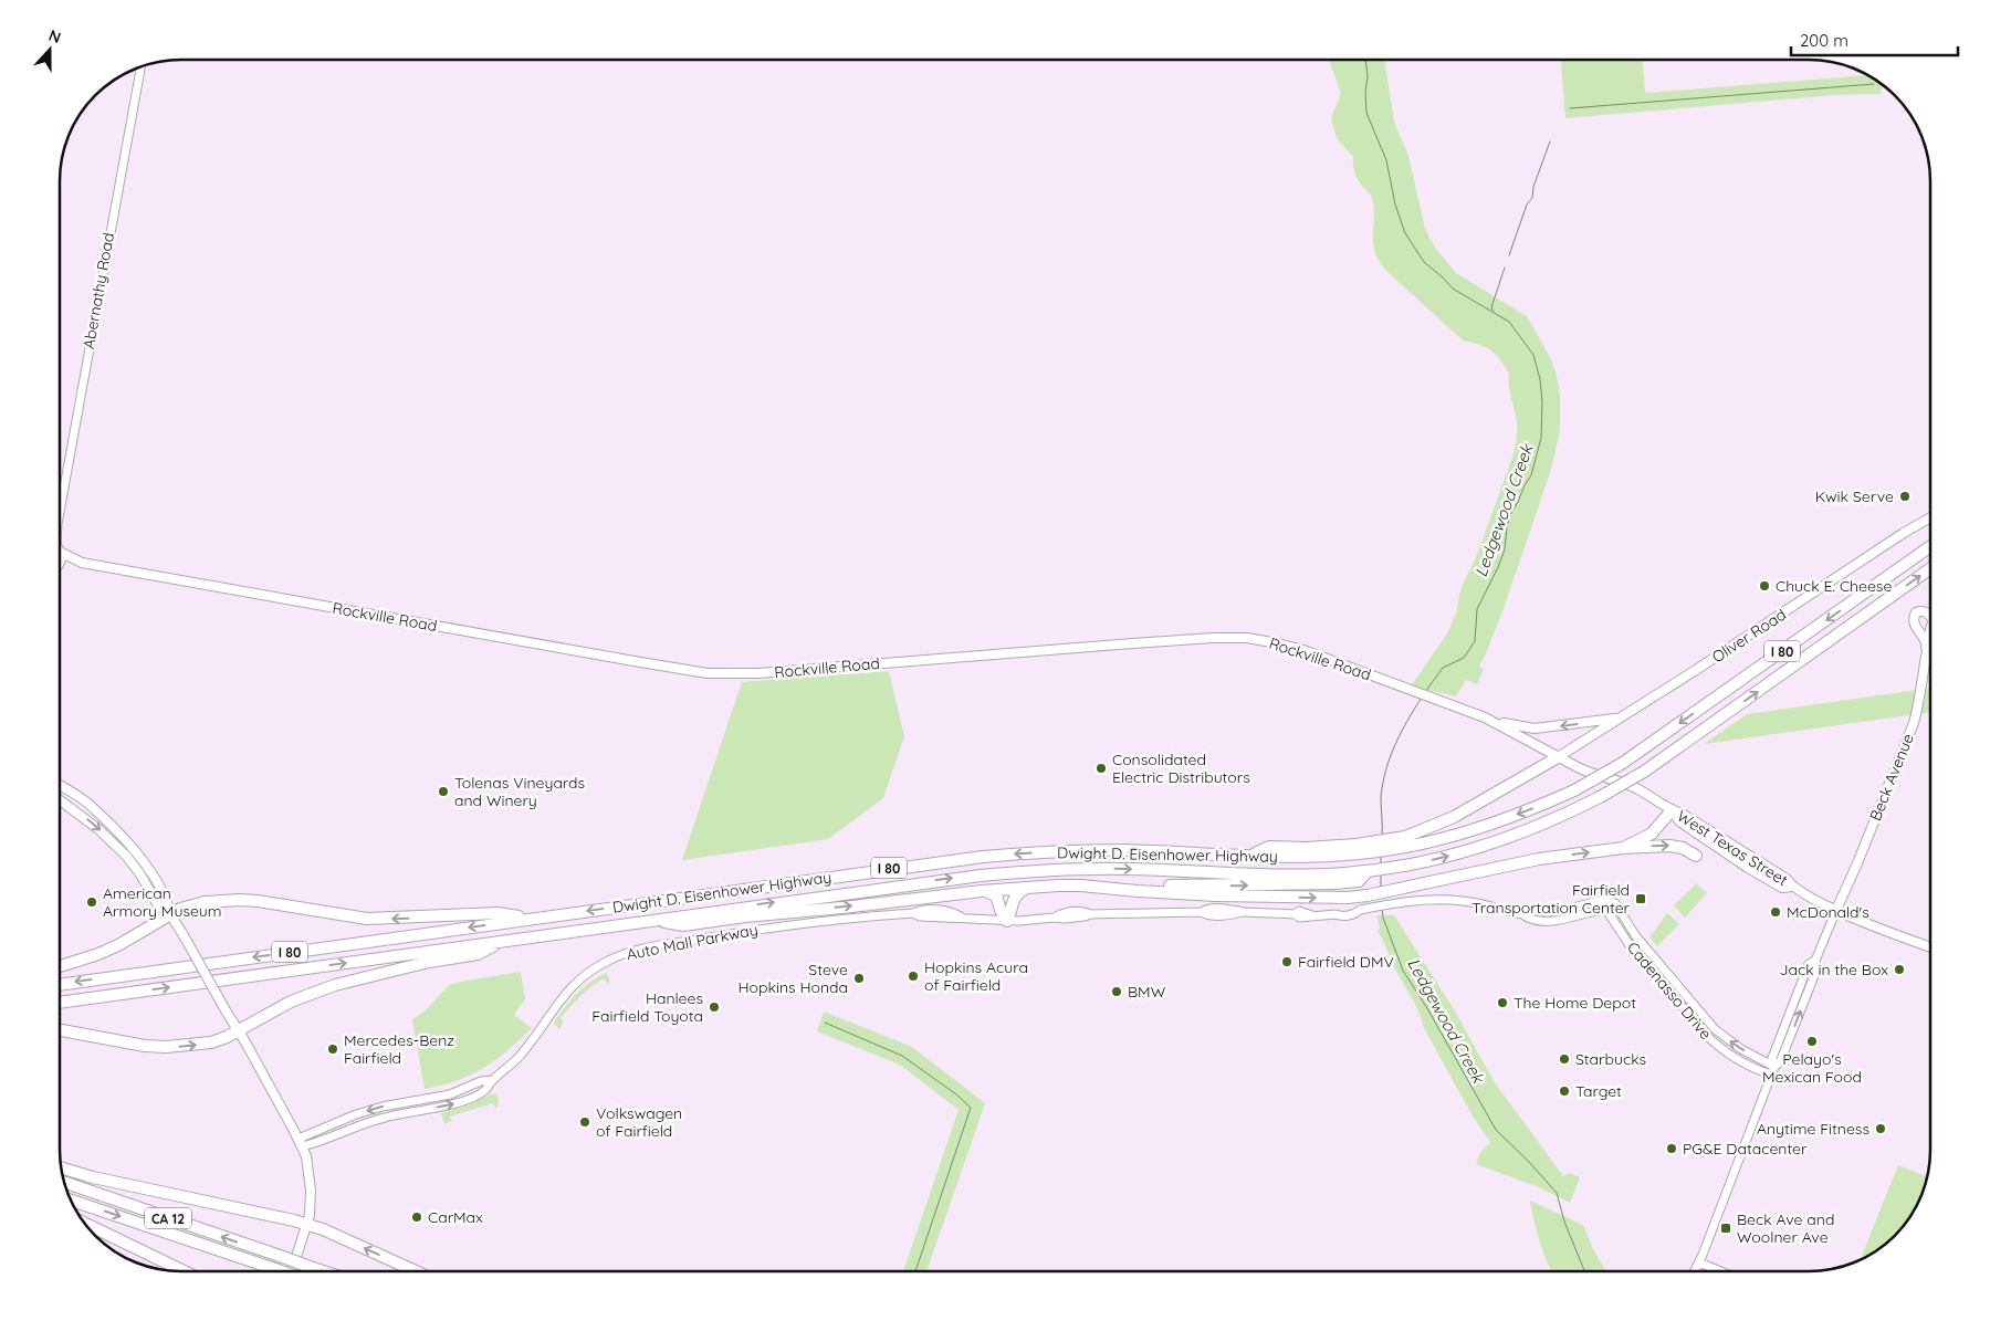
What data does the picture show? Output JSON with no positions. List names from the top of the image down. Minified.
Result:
{"streets":{"highway":["I 80","Dwight D. Eisenhower Highway","CA 12"],"main road":["Rockville Road","Oliver Road","Beck Avenue","West Texas Street"],"street":["Abernathy Road","Auto Mall Parkway","Cadenasso Drive"]},"crossings":[["Rockville Road","Oliver Road"],["Rockville Road","West Texas Street"],["Oliver Road","West Texas Street"],["Beck Avenue","West Texas Street"],["Beck Avenue","Cadenasso Drive"],["Auto Mall Parkway","Cadenasso Drive"]],"water":["Ledgewood Creek"],"places":{"other":["Kwik Serve","Chuck E. Cheese","Consolidated Electric Distributors","Tolenas Vineyards and Winery","American Armory Museum","McDonald's","Fairfield DMV","Jack in the Box","Hopkins Acura of Fairfield","Steve Hopkins Honda","BMW","The Home Depot","Hanlees Fairfield Toyota","Pelayo's Mexican Food","Mercedes-Benz Fairfield","Starbucks","Target","Volkswagen of Fairfield","Anytime Fitness","PG&E Datacenter","CarMax"],"transit":["Fairfield Transportation Center","Beck Ave and Woolner Ave"]},"scale_bar":"200 m","north":"top"}
